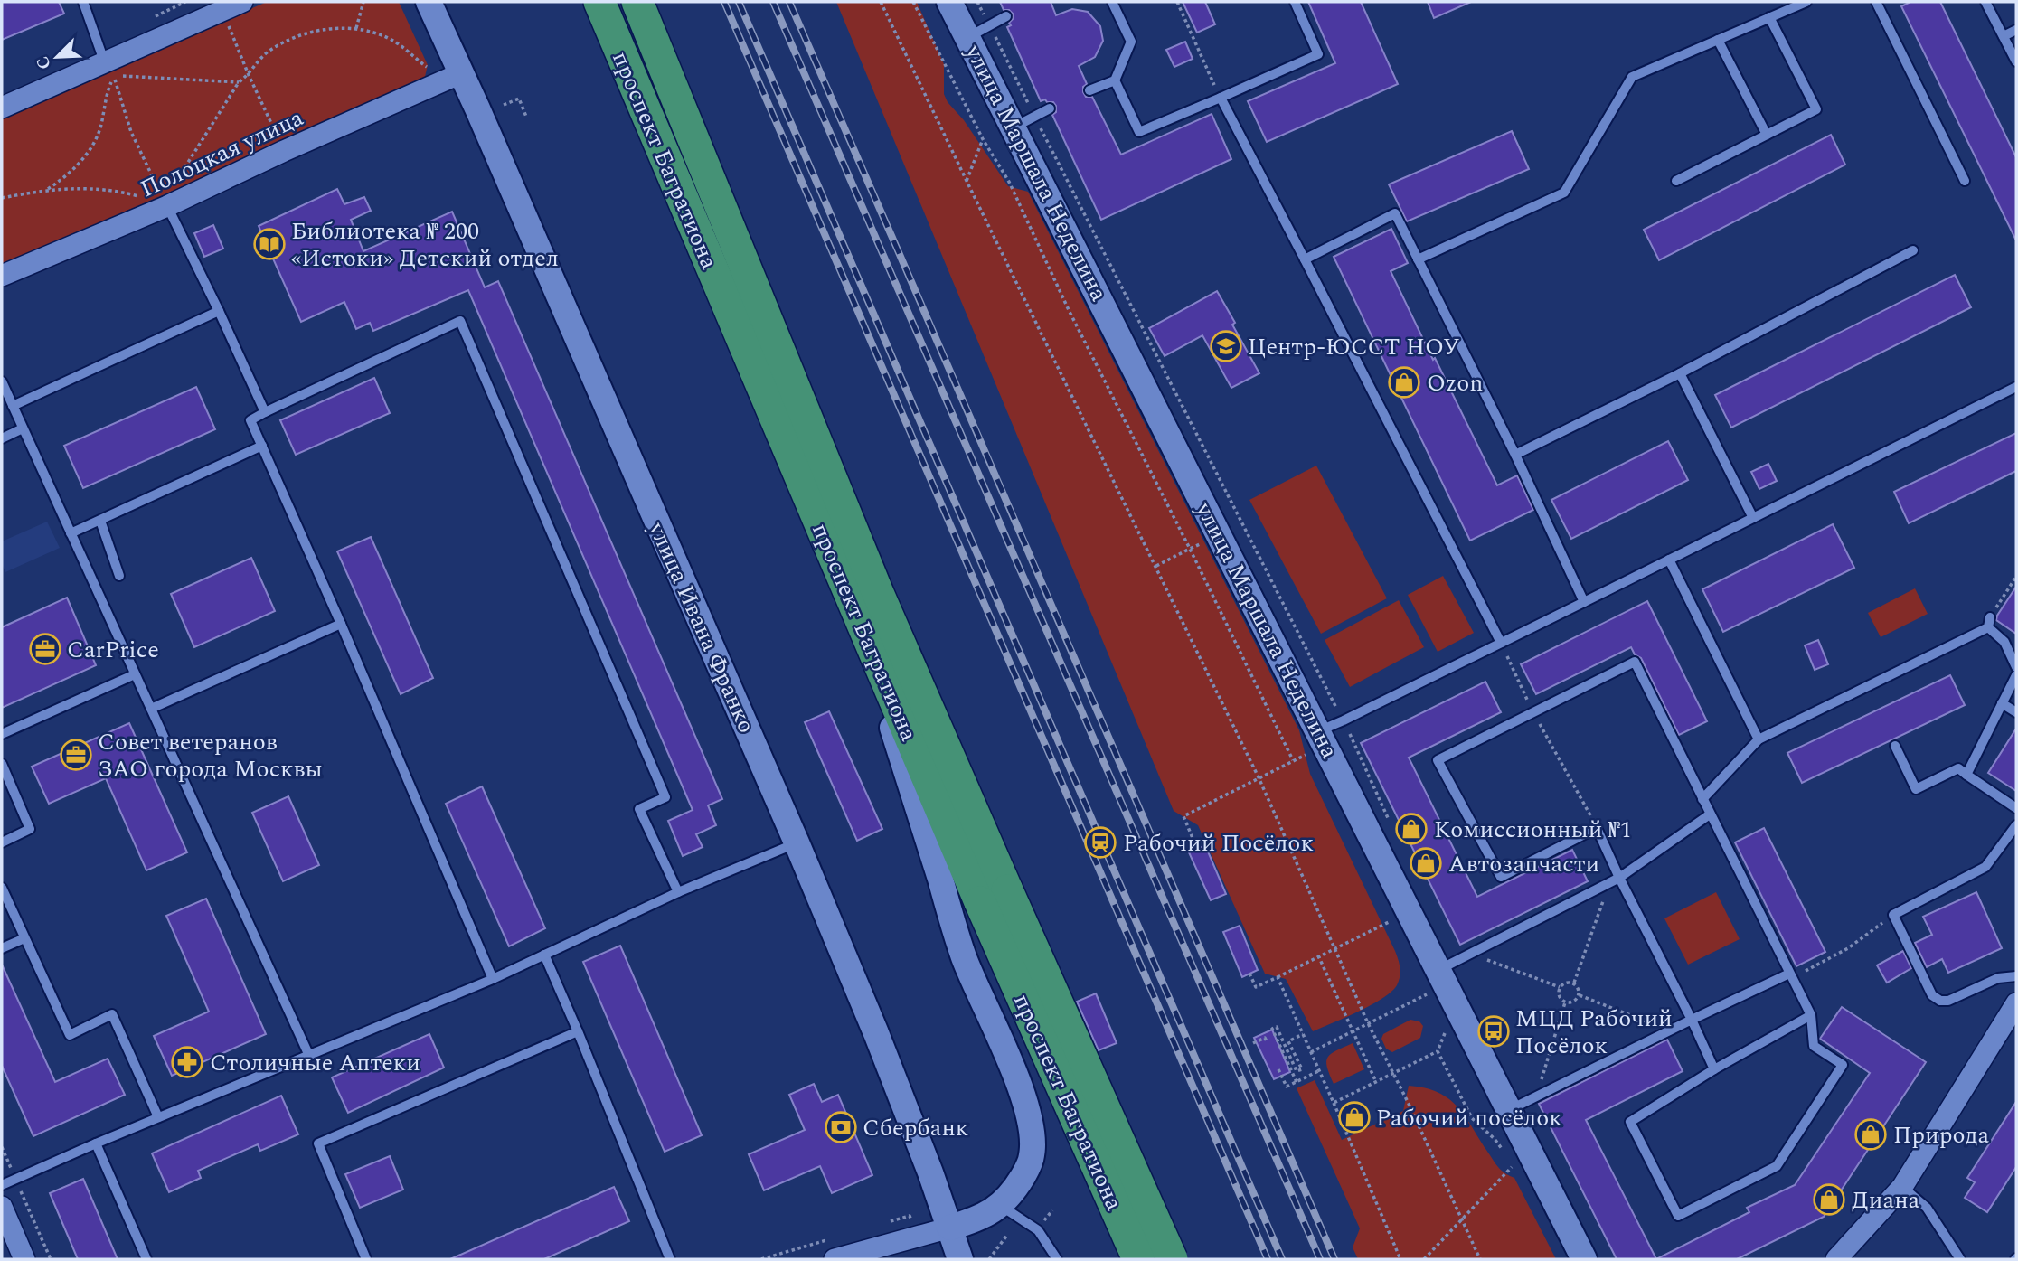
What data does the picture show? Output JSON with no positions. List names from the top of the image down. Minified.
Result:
{"streets":{"main road":["проспект Багратиона"],"street":["Полоцкая улица","улица Маршала Неделина","улица Ивана Франко"]},"crossings":[["Полоцкая улица","улица Ивана Франко"]],"places":{"library":["Библиотека № 200 «Истоки» Детский отдел"],"school or university":["Центр-ЮССТ НОУ"],"shop":["Ozon","Комиссионный №1","Автозапчасти","Рабочий посёлок","Природа","Диана"],"office":["CarPrice","Совет ветеранов ЗАО города Москвы"],"station":["Рабочий Посёлок"],"bus stop":["МЦД Рабочий Посёлок"],"pharmacy":["Столичные Аптеки"],"bank":["Сбербанк"]},"north":"bottom left"}
